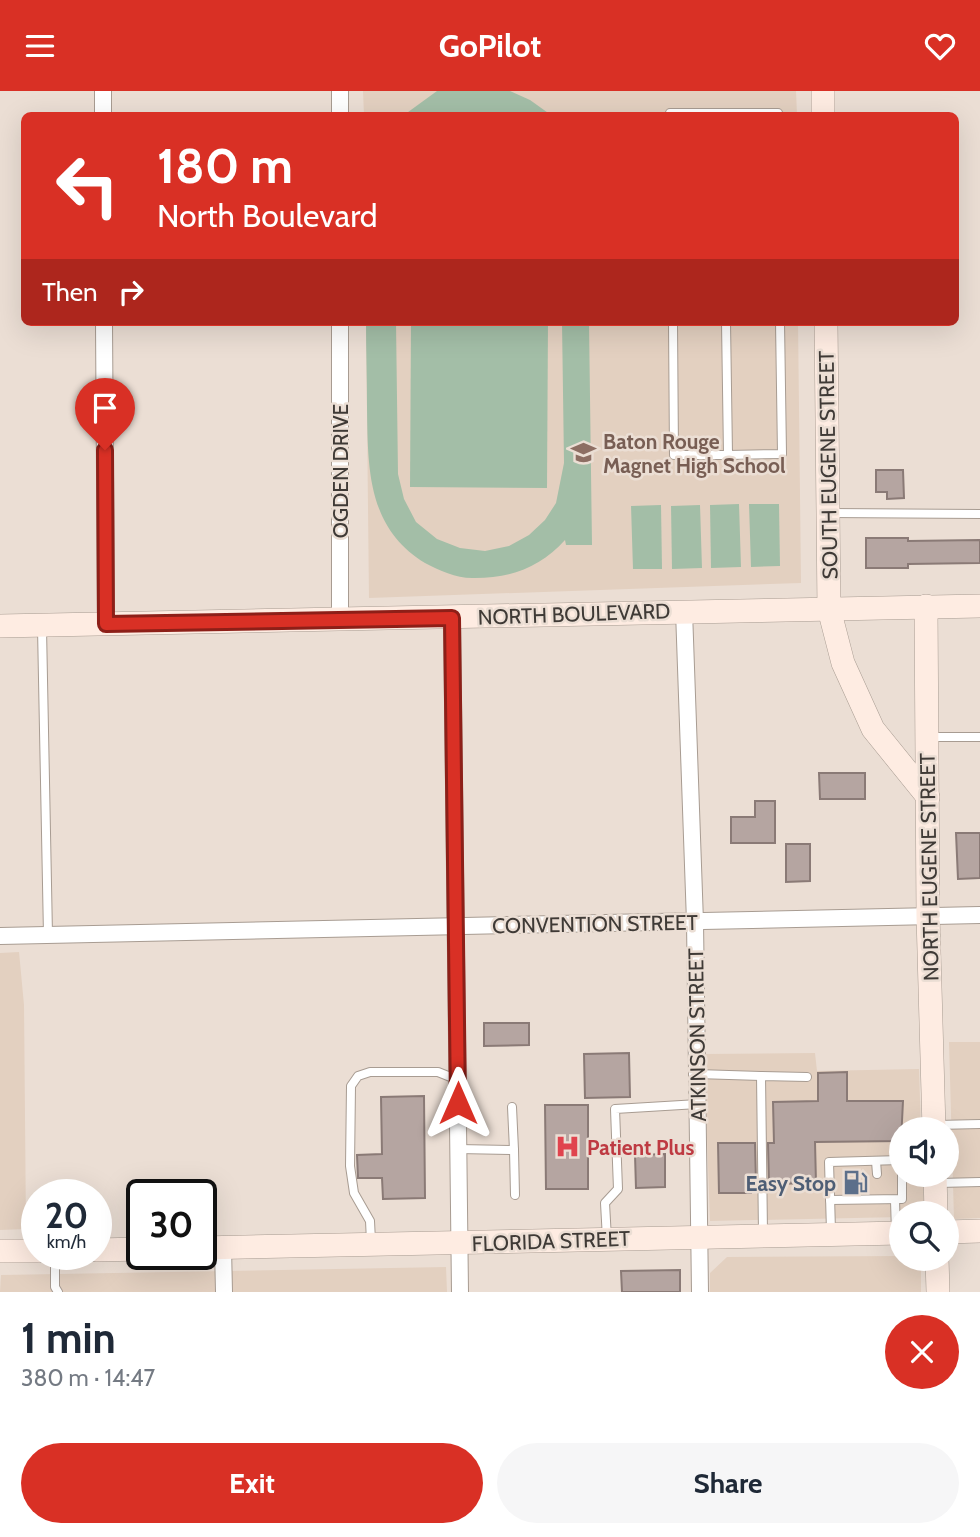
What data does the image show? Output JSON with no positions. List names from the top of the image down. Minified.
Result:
{"streets":{"street":["SOUTH EUGENE STREET","OGDEN DRIVE","NORTH BOULEVARD","NORTH EUGENE STREET","CONVENTION STREET","ATKINSON STREET","FLORIDA STREET"]},"crossings":[["SOUTH EUGENE STREET","NORTH BOULEVARD"],["SOUTH EUGENE STREET","NORTH EUGENE STREET"],["OGDEN DRIVE","NORTH BOULEVARD"],["NORTH BOULEVARD","NORTH EUGENE STREET"],["NORTH BOULEVARD","ATKINSON STREET"],["NORTH EUGENE STREET","CONVENTION STREET"],["CONVENTION STREET","ATKINSON STREET"],["ATKINSON STREET","FLORIDA STREET"]],"places":{"school or university":["Baton Rouge Magnet High School"],"hospital":["Patient Plus"],"fuel station":["Easy Stop"]},"page":{"header":"GoPilot","turn":["180 m","North Boulevard"],"then":"Then","speed":"20 km/h","limit":"30","heading":["1 min","380 m · 14:47"],"buttons":["Exit","Share"]}}
